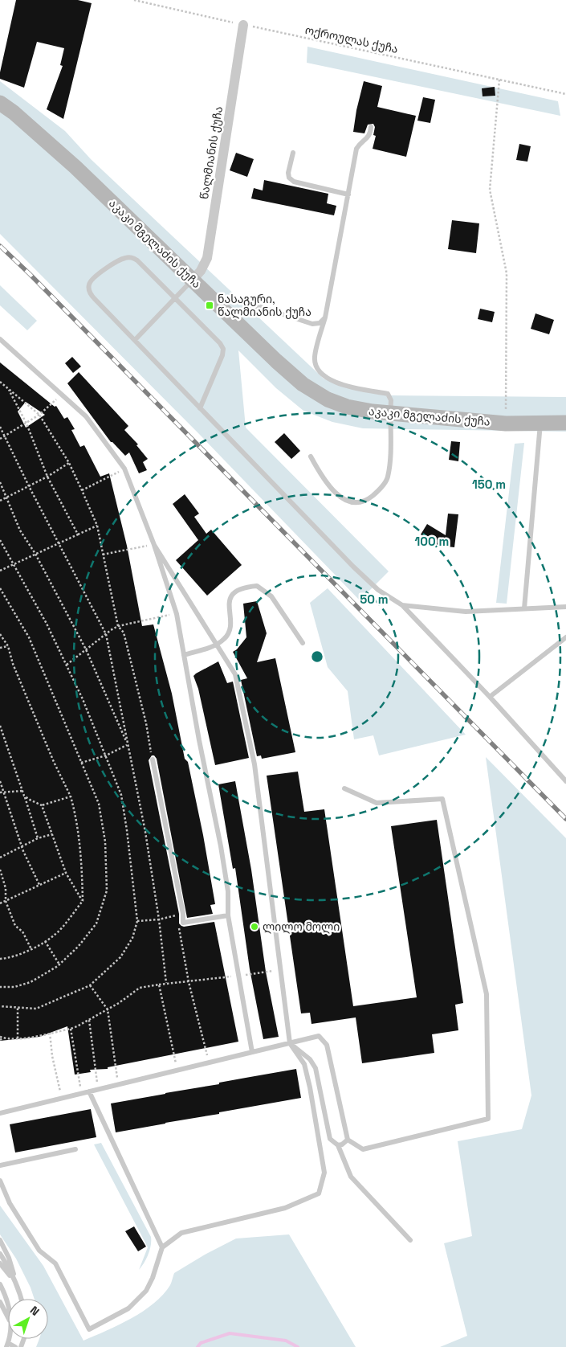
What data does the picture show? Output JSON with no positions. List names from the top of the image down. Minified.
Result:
{"streets":{"street":["წალმიანის ქუჩა","აკაკი მგელაძის ქუჩა"],"path":["ოქროულას ქუჩა"]},"crossings":[["ოქროულას ქუჩა","წალმიანის ქუჩა"],["წალმიანის ქუჩა","აკაკი მგელაძის ქუჩა"]],"places":{"transit":["ნასაგური, წალმიანის ქუჩა"],"other":["ლილო მოლი"]},"north":"top right","rings":["150 m","100 m","50 m"]}
